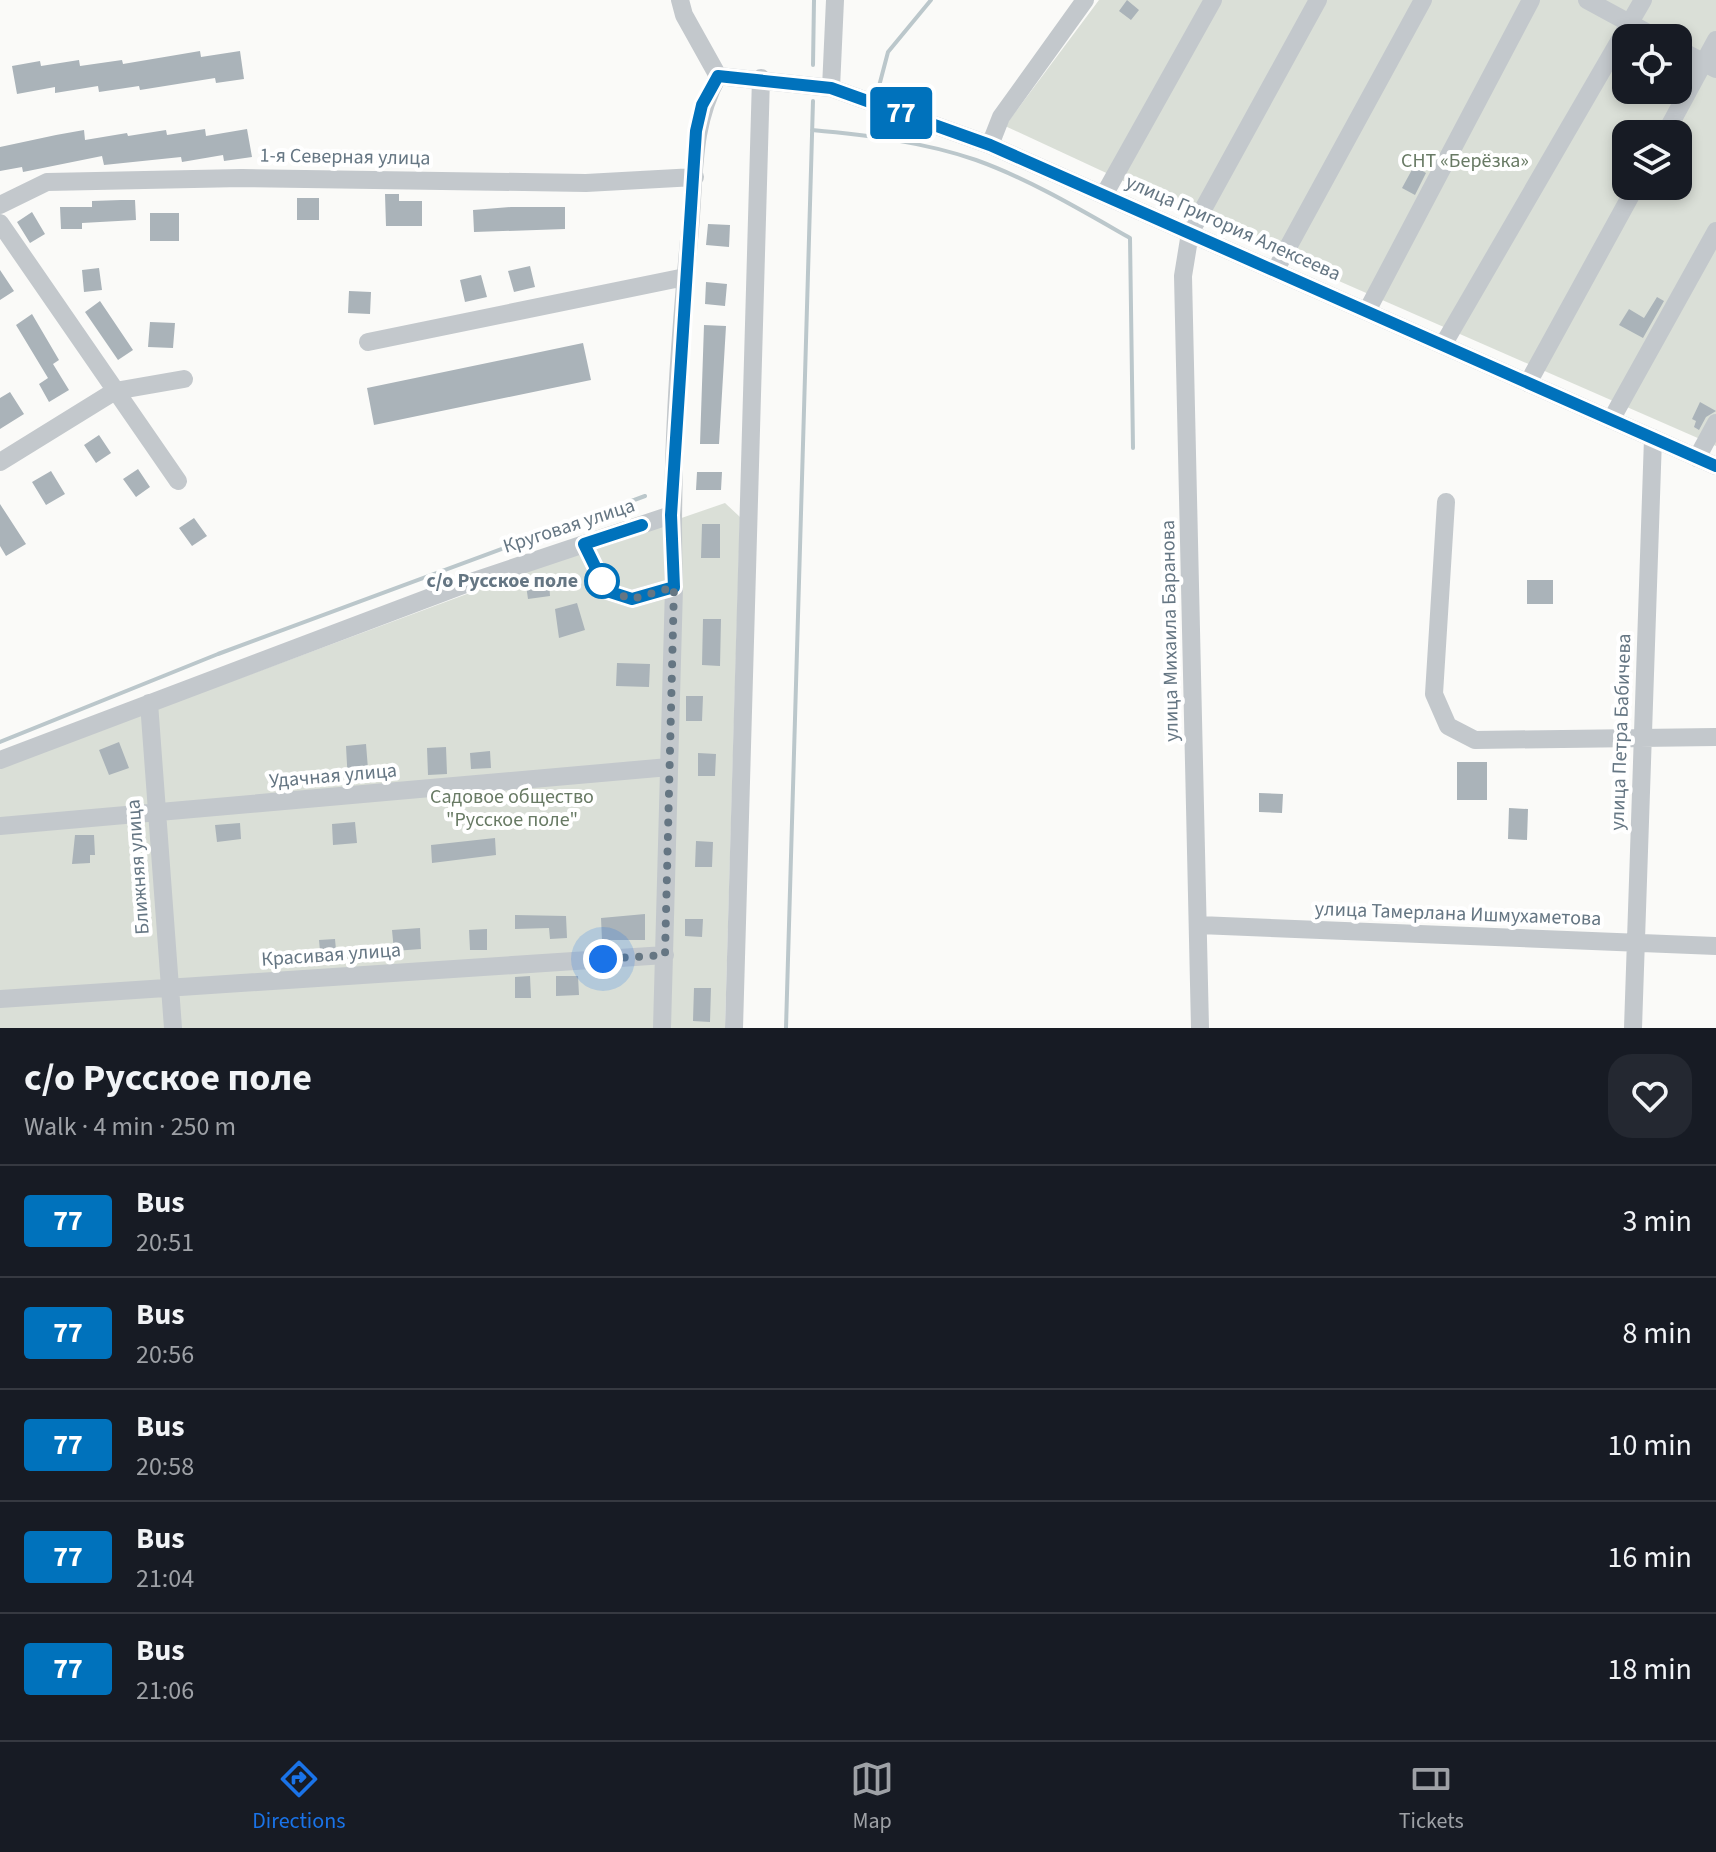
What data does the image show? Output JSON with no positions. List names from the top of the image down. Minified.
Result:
{"streets":{"street":["1-я Северная улица","улица Григория Алексеева","Круговая улица","улица Михаила Баранова","улица Петра Бабичева","Удачная улица","Ближняя улица","улица Тамерлана Ишмухаметова","Красивая улица"]},"crossings":[["улица Григория Алексеева","улица Михаила Баранова"],["улица Григория Алексеева","улица Петра Бабичева"],["Круговая улица","Ближняя улица"],["улица Михаила Баранова","улица Тамерлана Ишмухаметова"],["улица Петра Бабичева","улица Тамерлана Ишмухаметова"],["Удачная улица","Ближняя улица"],["Ближняя улица","Красивая улица"]],"parks":["СНТ «Берёзка»","Садовое общество \"Русское поле\""],"places":["с/о Русское поле"],"lines":["bus line 77"],"page":{"on_map":"77","heading":["с/о Русское поле","Walk · 4 min · 250 m"],"list":[{"mark":"77","name":"Bus","note":"20:51","value":"3 min"},{"mark":"77","name":"Bus","note":"20:56","value":"8 min"},{"mark":"77","name":"Bus","note":"20:58","value":"10 min"},{"mark":"77","name":"Bus","note":"21:04","value":"16 min"},{"mark":"77","name":"Bus","note":"21:06","value":"18 min"}],"tabs":["Directions","Map","Tickets"]}}
